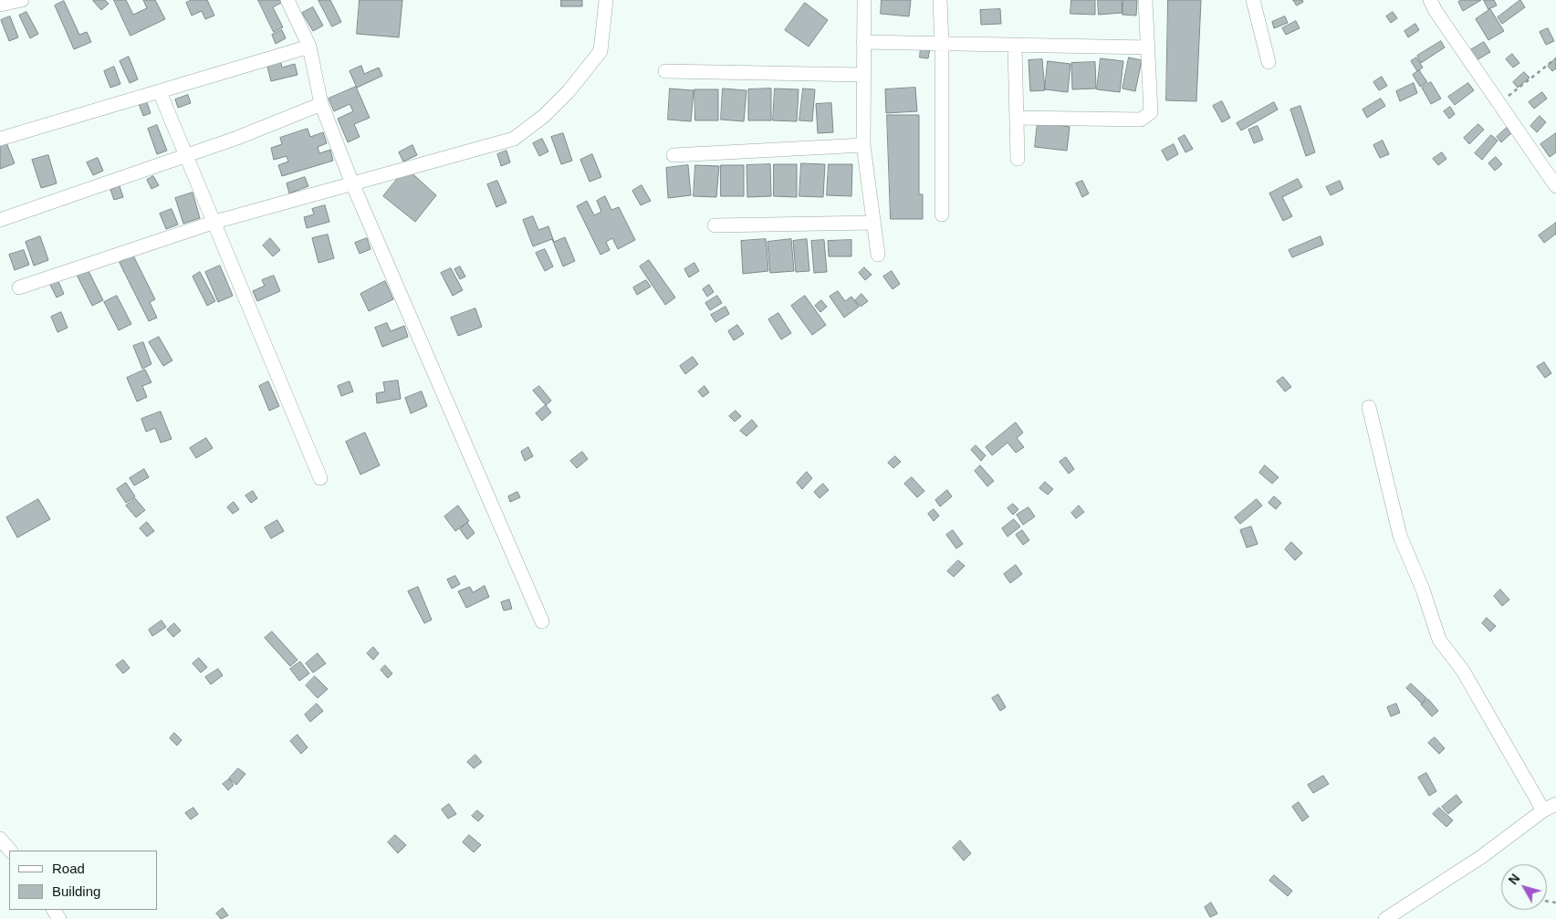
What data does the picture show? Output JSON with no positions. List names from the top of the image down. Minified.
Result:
{"legend":["Road","Building"],"north":"top left"}
